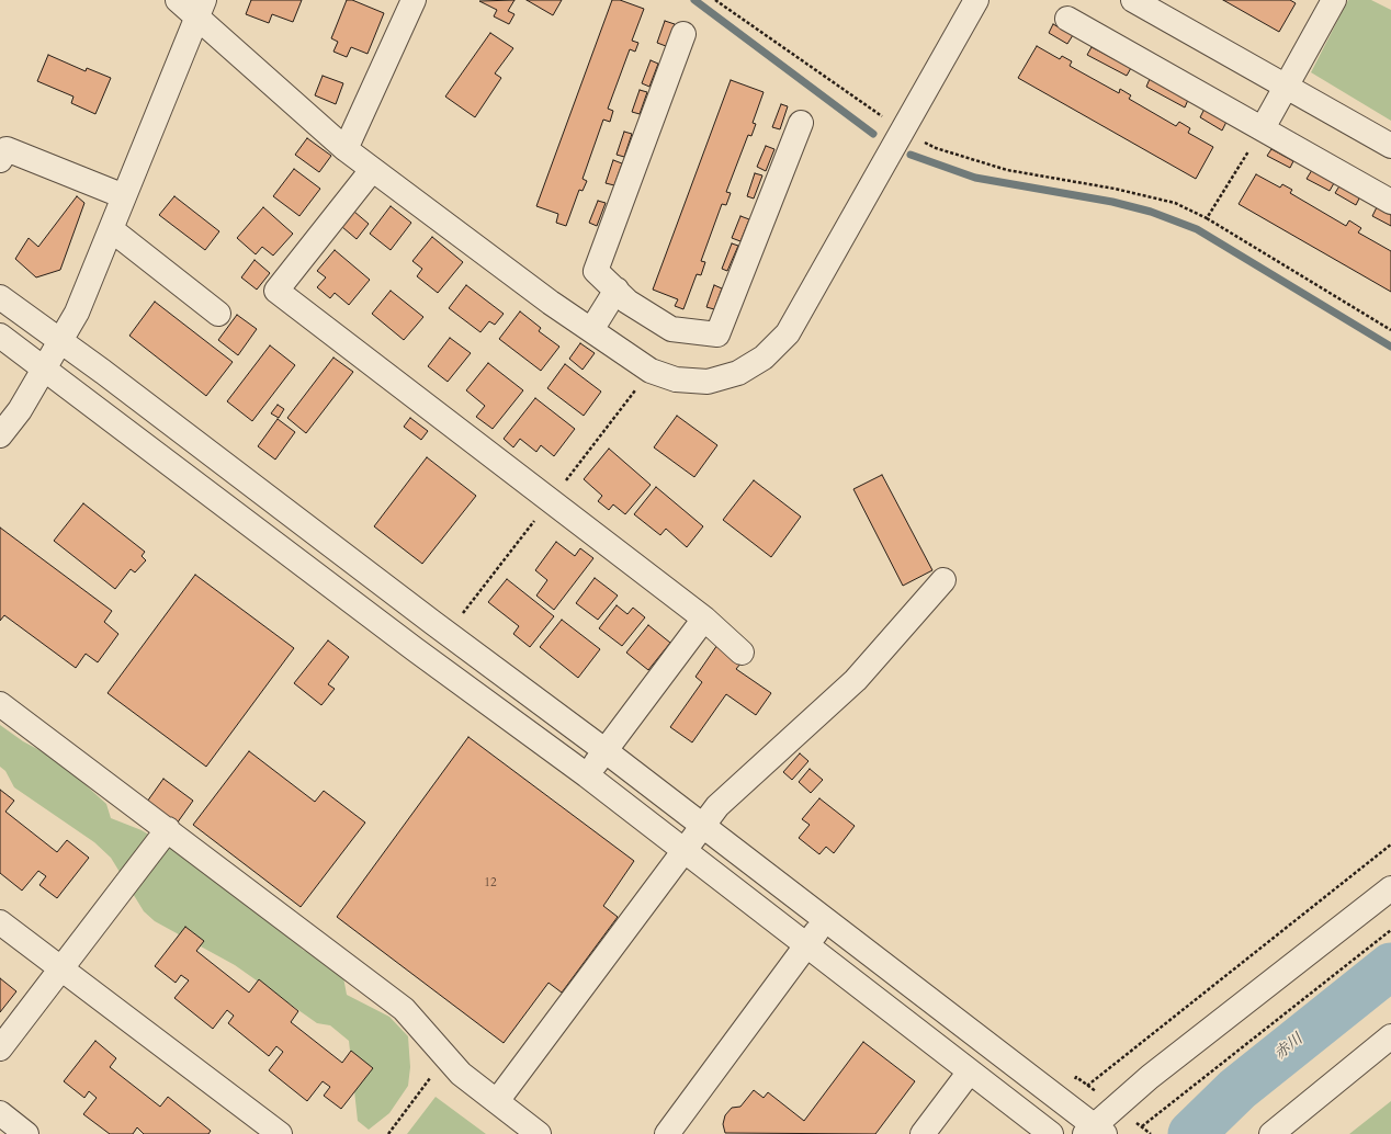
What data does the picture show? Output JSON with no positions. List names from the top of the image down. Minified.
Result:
{"water":["赤川"],"house_numbers":["12"]}
